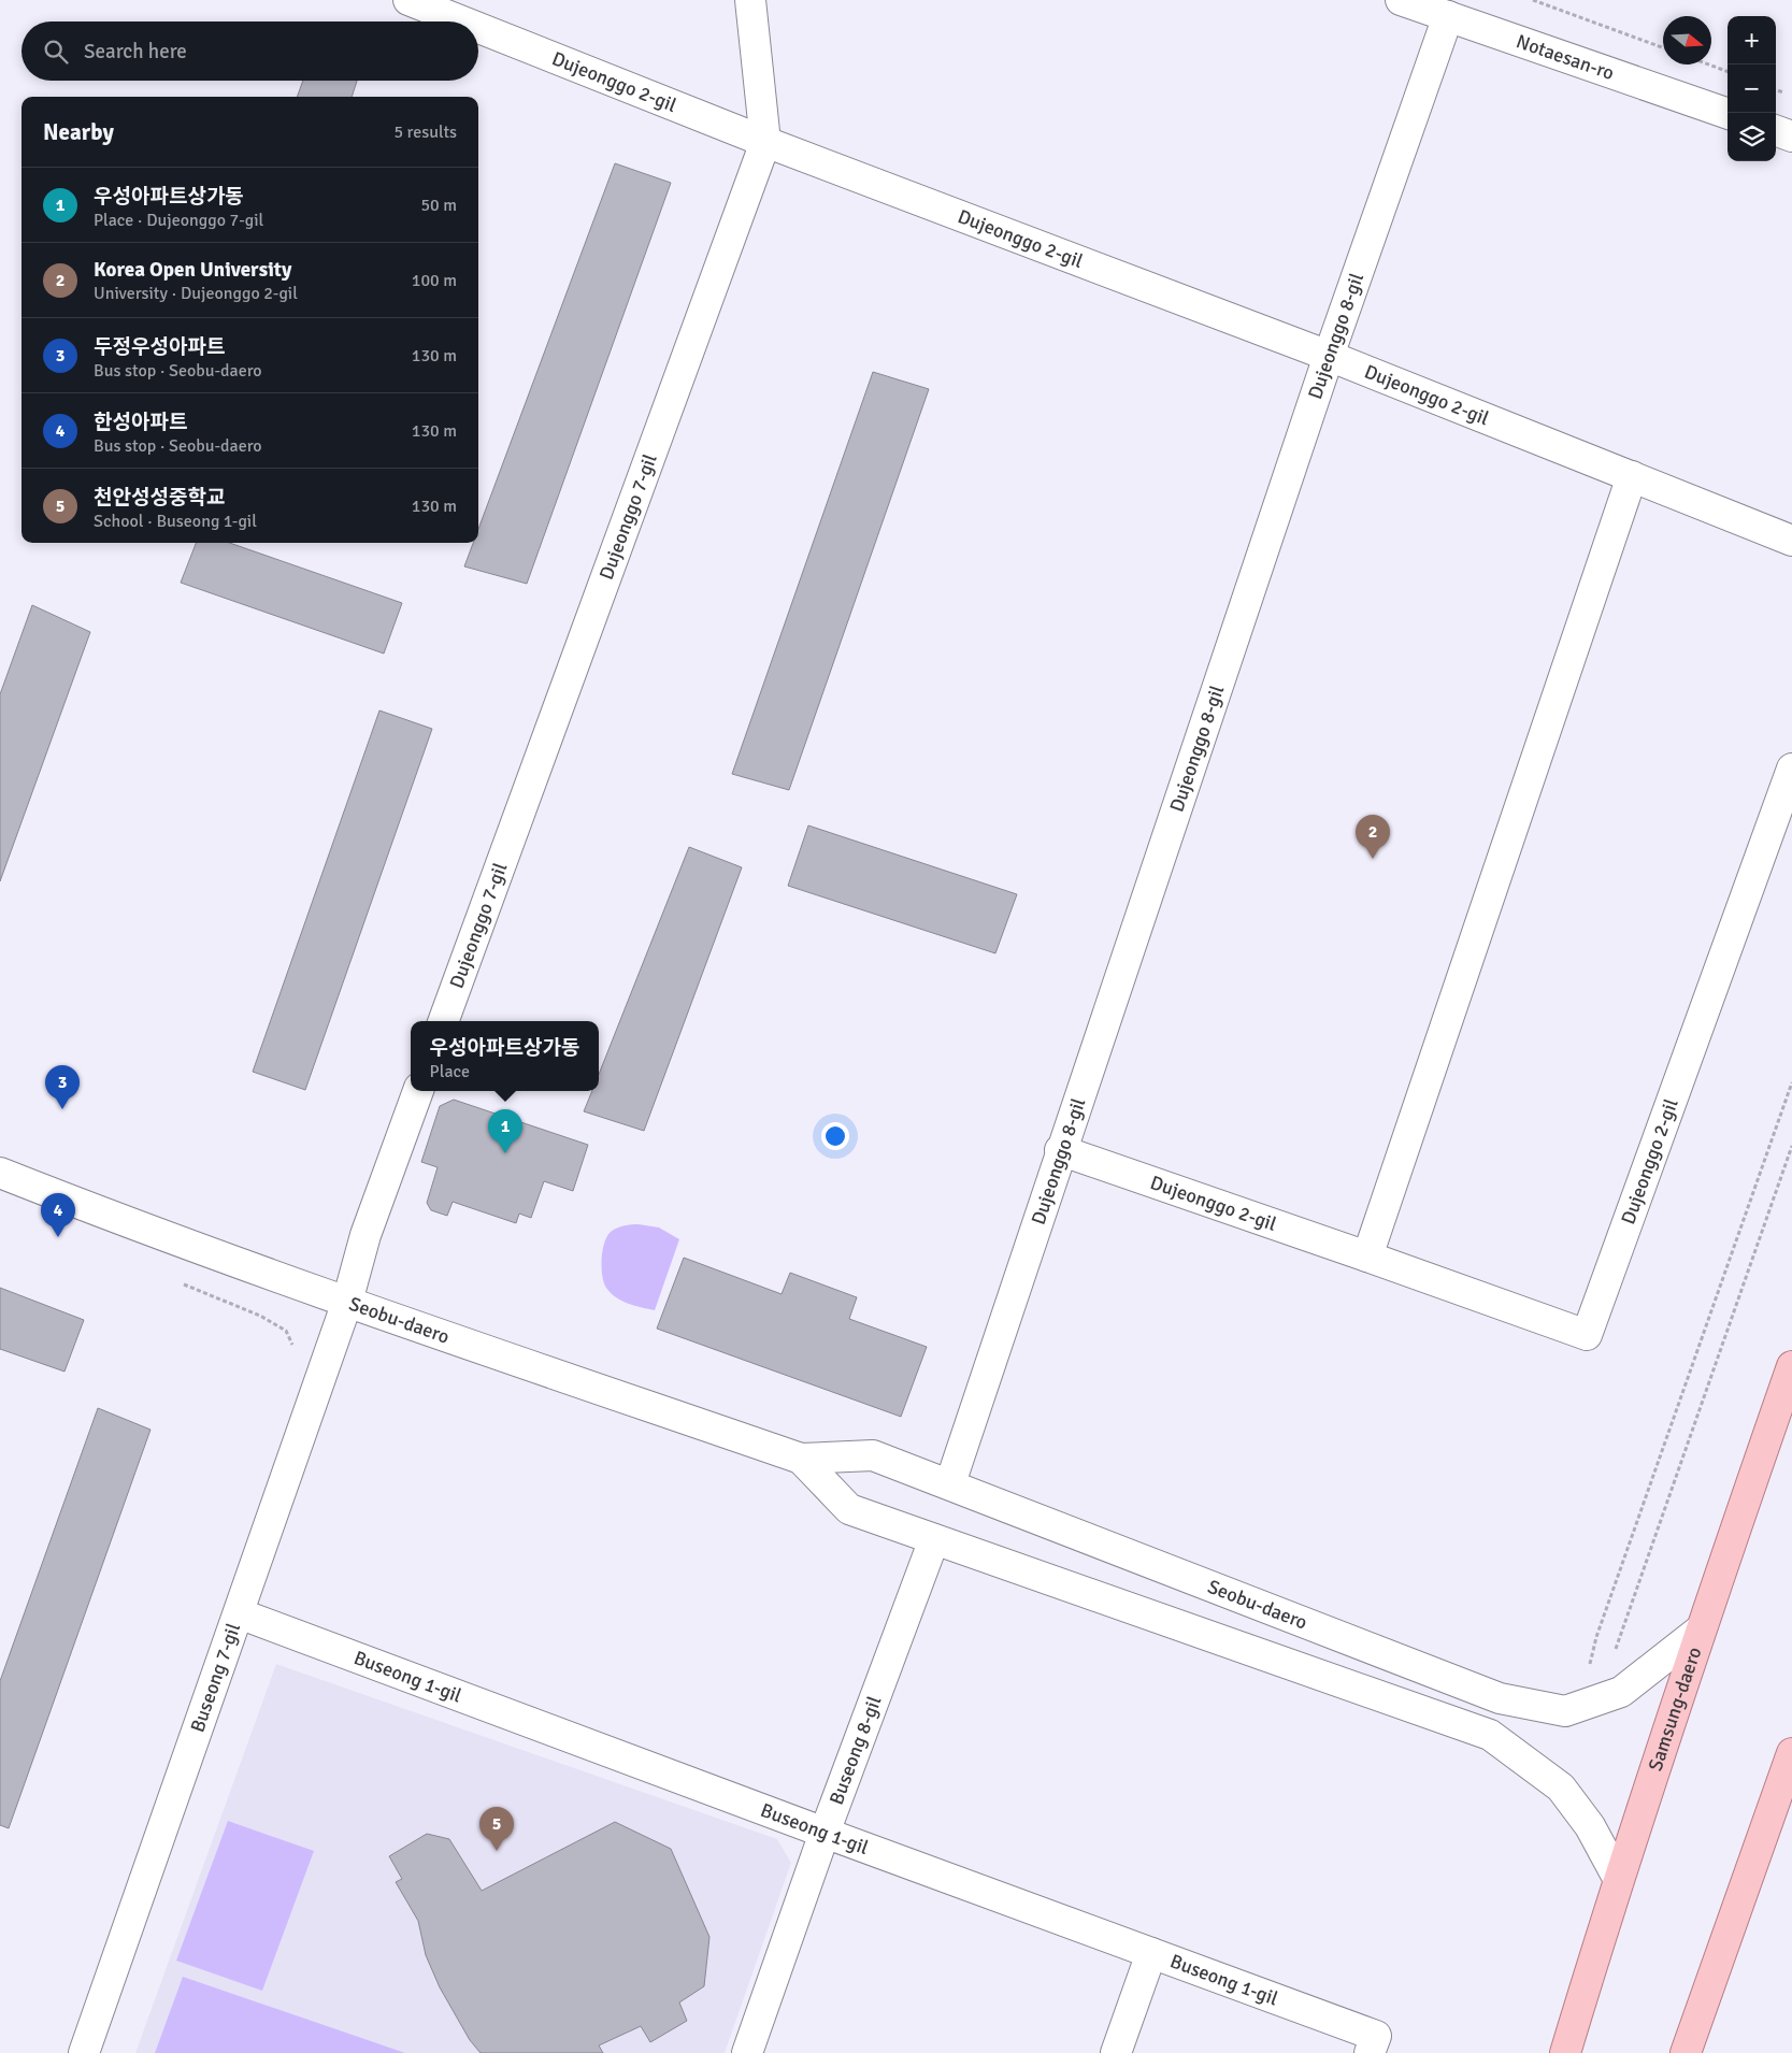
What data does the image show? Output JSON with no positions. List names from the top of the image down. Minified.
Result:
{"streets":{"main road":["Samsung-daero"],"street":["Notaesan-ro","Dujeonggo 2-gil","Dujeonggo 8-gil","Dujeonggo 7-gil","Seobu-daero","Buseong 1-gil","Buseong 7-gil","Buseong 8-gil"]},"crossings":[["Notaesan-ro","Dujeonggo 8-gil"],["Dujeonggo 2-gil","Dujeonggo 8-gil"],["Dujeonggo 2-gil","Dujeonggo 7-gil"],["Dujeonggo 8-gil","Seobu-daero"],["Seobu-daero","Buseong 7-gil"],["Seobu-daero","Samsung-daero"],["Seobu-daero","Buseong 8-gil"],["Buseong 1-gil","Buseong 7-gil"],["Buseong 1-gil","Buseong 8-gil"]],"north":"right","page":{"map_buttons":["+","−"],"search":"Search here","heading":["Nearby","5 results"],"list":[{"mark":"1","name":"우성아파트상가동","note":"Place · Dujeonggo 7-gil","value":"50 m"},{"mark":"2","name":"Korea Open University","note":"University · Dujeonggo 2-gil","value":"100 m"},{"mark":"3","name":"두정우성아파트","note":"Bus stop · Seobu-daero","value":"130 m"},{"mark":"4","name":"한성아파트","note":"Bus stop · Seobu-daero","value":"130 m"},{"mark":"5","name":"천안성성중학교","note":"School · Buseong 1-gil","value":"130 m"}],"pins":["2","3","1","4","5"],"popup":["우성아파트상가동","Place"]}}
